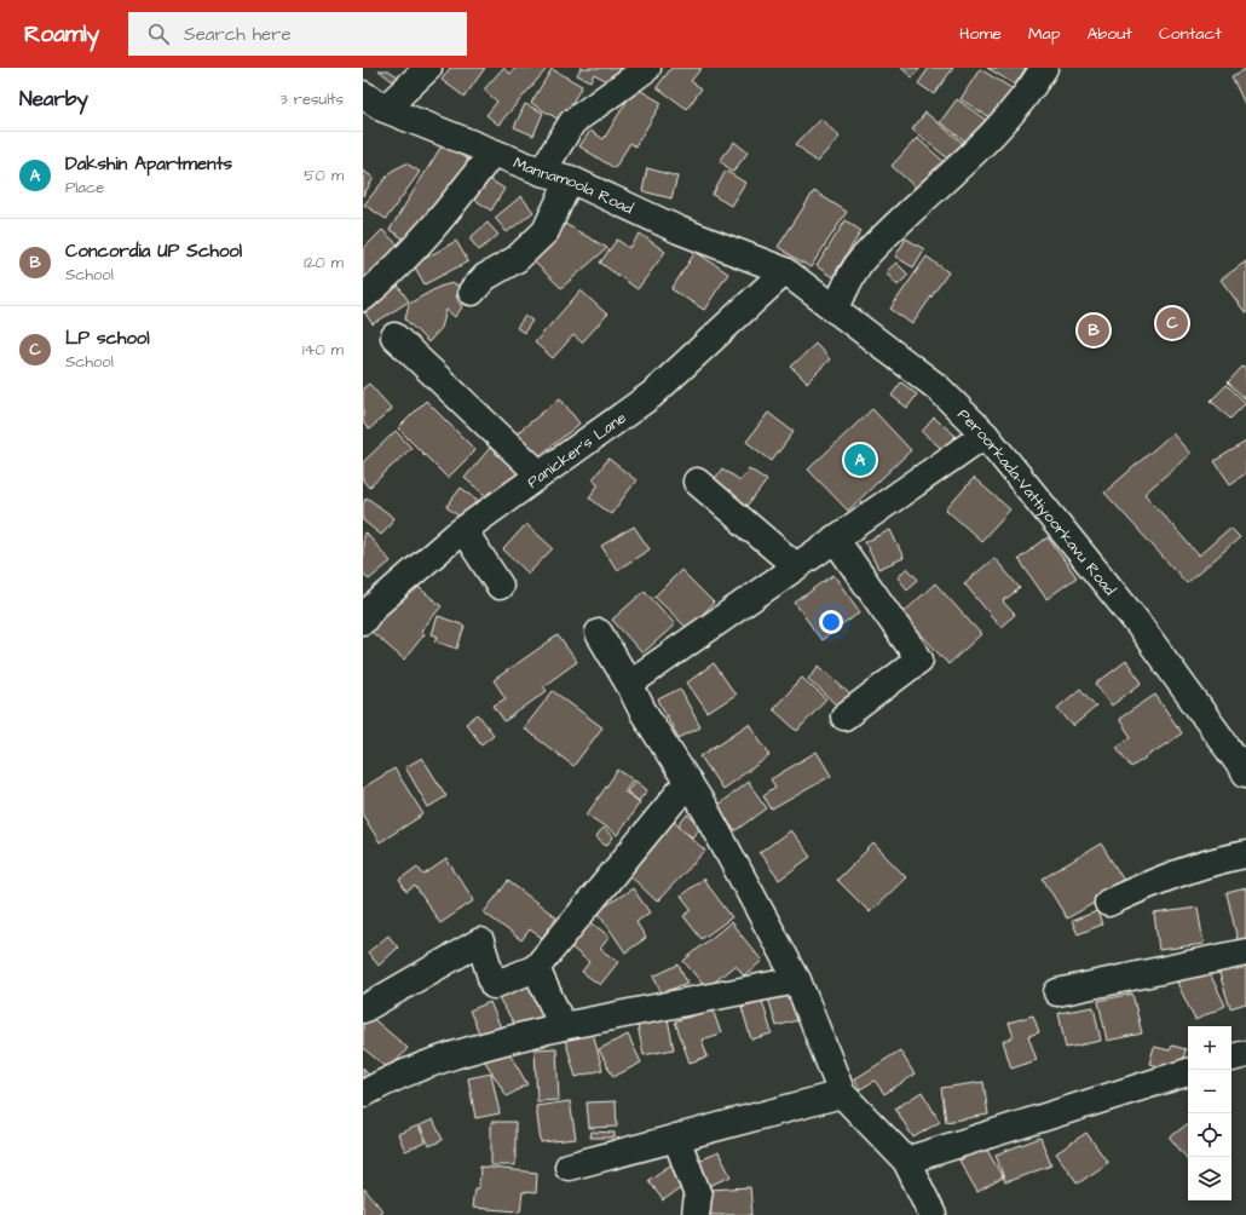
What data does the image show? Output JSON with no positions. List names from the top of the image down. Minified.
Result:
{"streets":{"street":["Mannamoola Road","Panicker's Lane","Peroorkada-Vattiyoorkavu Road"]},"crossings":[["Mannamoola Road","Panicker's Lane"],["Mannamoola Road","Peroorkada-Vattiyoorkavu Road"],["Panicker's Lane","Peroorkada-Vattiyoorkavu Road"]],"page":{"header":"Roamly","search":"Search here","nav":["Home","Map","About","Contact"],"heading":["Nearby","3 results"],"list":[{"mark":"A","name":"Dakshin Apartments","note":"Place","value":"50 m"},{"mark":"B","name":"Concordia UP School","note":"School","value":"120 m"},{"mark":"C","name":"LP school","note":"School","value":"140 m"}],"pins":["C","B","A"],"map_buttons":["+","−"]}}
